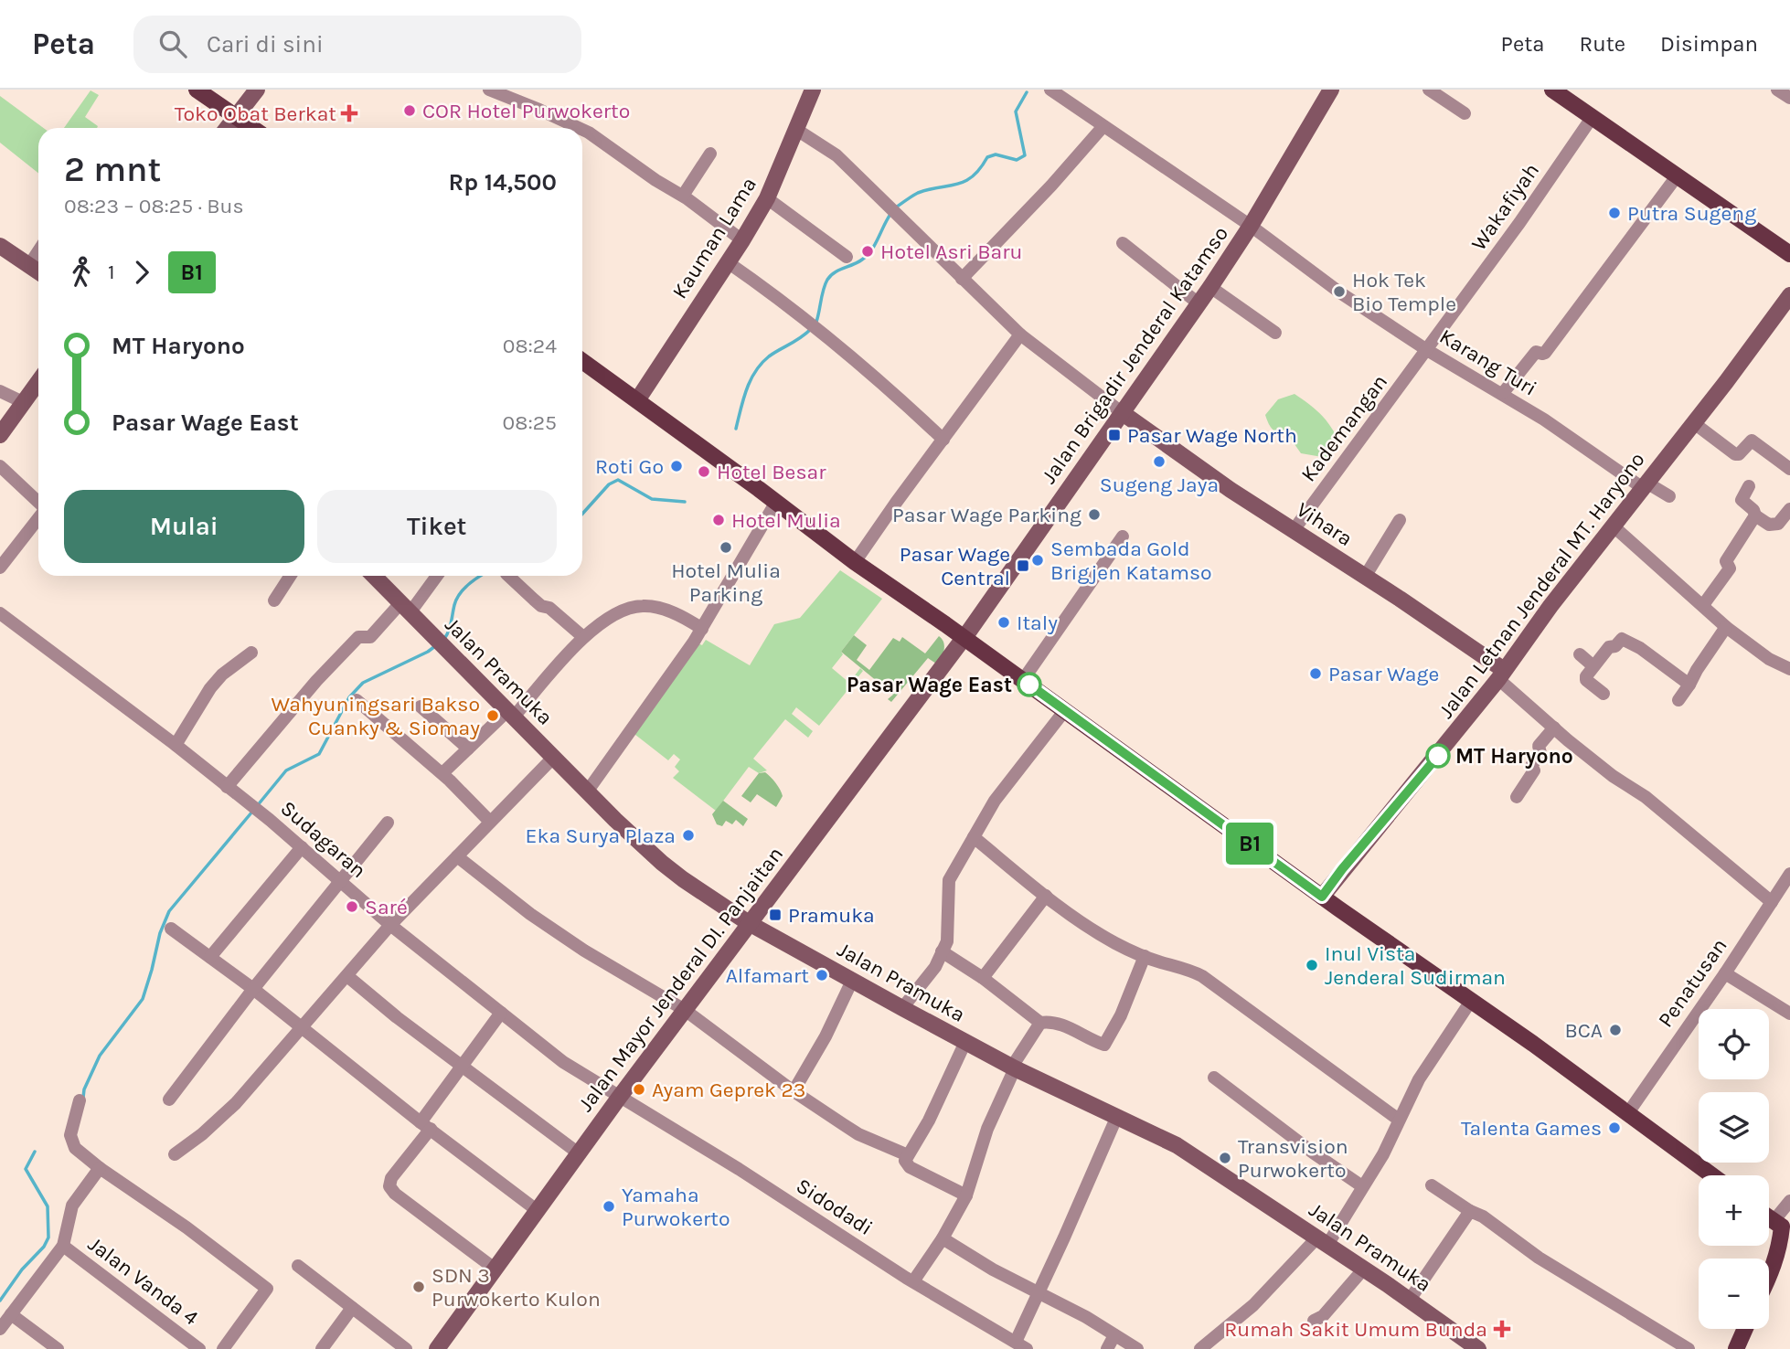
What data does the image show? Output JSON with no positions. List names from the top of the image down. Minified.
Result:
{"streets":{"street":["Wakafiyah","Kauman Lama","Jalan Brigadir Jenderal Katamso","Karang Turi","Kademangan","Vihara","Jalan Letnan Jenderal MT. Haryono","Jalan Pramuka","Sudagaran","Jalan Mayor Jenderal DI. Panjaitan","Penatusan","Sidodadi","Jalan Vanda 4"]},"crossings":[["Wakafiyah","Karang Turi"],["Wakafiyah","Kademangan"],["Jalan Brigadir Jenderal Katamso","Karang Turi"],["Jalan Brigadir Jenderal Katamso","Vihara"],["Jalan Brigadir Jenderal Katamso","Jalan Mayor Jenderal DI. Panjaitan"],["Karang Turi","Kademangan"],["Karang Turi","Jalan Letnan Jenderal MT. Haryono"],["Kademangan","Vihara"],["Vihara","Jalan Letnan Jenderal MT. Haryono"],["Jalan Pramuka","Jalan Mayor Jenderal DI. Panjaitan"],["Sudagaran","Jalan Mayor Jenderal DI. Panjaitan"],["Sudagaran","Sidodadi"],["Jalan Mayor Jenderal DI. Panjaitan","Sidodadi"]],"places":{"other":["COR Hotel Purwokerto","Putra Sugeng","Hotel Asri Baru","Hok Tek Bio Temple","Sugeng Jaya","Roti Go","Hotel Besar","Pasar Wage Parking","Hotel Mulia","Hotel Mulia Parking","Sembada Gold Brigjen Katamso","Italy","Pasar Wage","Pasar Wage East","Wahyuningsari Bakso Cuanky & Siomay","MT Haryono","Eka Surya Plaza","Saré","Inul Vista Jenderal Sudirman","Alfamart","BCA","Ayam Geprek 23","Talenta Games","Transvision Purwokerto","Yamaha Purwokerto","SDN 3 Purwokerto Kulon"],"health":["Toko Obat Berkat","Rumah Sakit Umum Bunda"],"transit":["Pasar Wage North","Pasar Wage Central","Pramuka"]},"lines":["bus line B1"],"page":{"header":"Peta","search":"Cari di sini","nav":["Peta","Rute","Disimpan"],"on_map":"B1","heading":["2 mnt","08:23 – 08:25 · Bus","Rp 14,500"],"legs":["1","B1"],"list":[{"name":"MT Haryono","value":"08:24"},{"name":"Pasar Wage East","value":"08:25"}],"buttons":["Mulai","Tiket"],"map_buttons":["+","−"]}}
